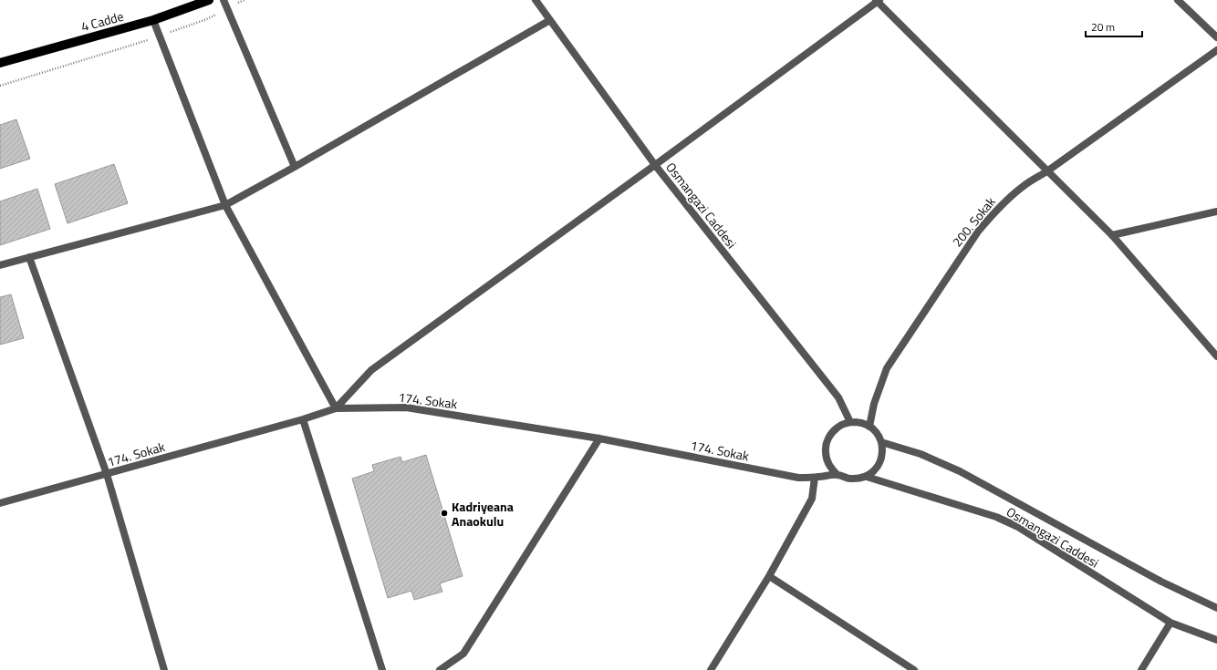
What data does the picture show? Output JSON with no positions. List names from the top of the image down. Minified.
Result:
{"streets":{"main road":["4 Cadde"],"street":["Osmangazi Caddesi","200. Sokak","174. Sokak"]},"crossings":[["Osmangazi Caddesi","200. Sokak"],["Osmangazi Caddesi","174. Sokak"],["200. Sokak","174. Sokak"]],"places":["Kadriyeana Anaokulu"],"scale_bar":"20 m"}
